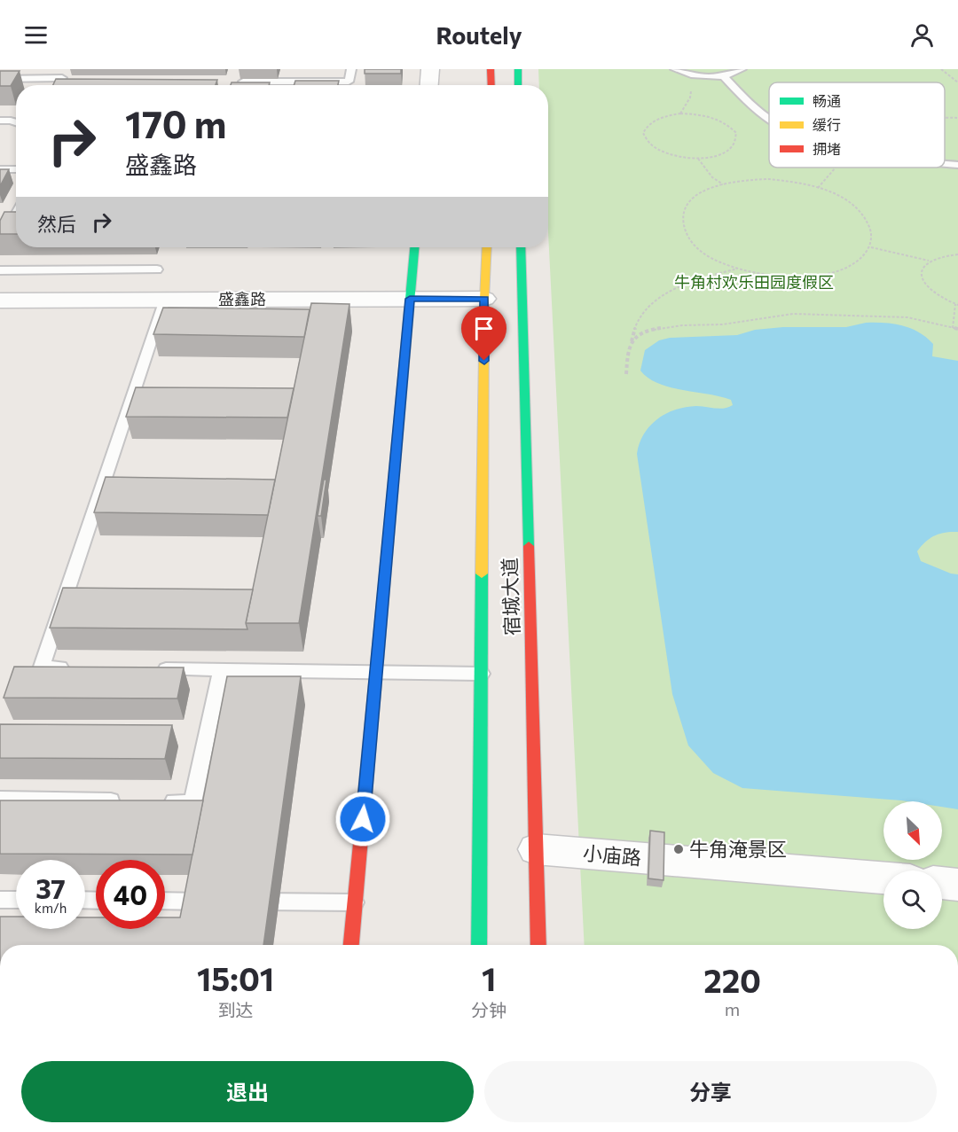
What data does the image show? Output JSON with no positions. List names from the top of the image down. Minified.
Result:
{"streets":{"main road":["宿城大道"],"street":["盛鑫路","小庙路"]},"crossings":[["盛鑫路","宿城大道"],["宿城大道","小庙路"]],"parks":["牛角村欢乐田园度假区"],"places":["牛角淹景区"],"legend":["畅通","缓行","拥堵"],"north":"bottom right","page":{"header":"Routely","turn":["170 m","盛鑫路"],"then":"然后","speed":"37 km/h","limit":"40","eta":["15:01","到达","1","分钟","220","m"],"buttons":["退出","分享"]}}
